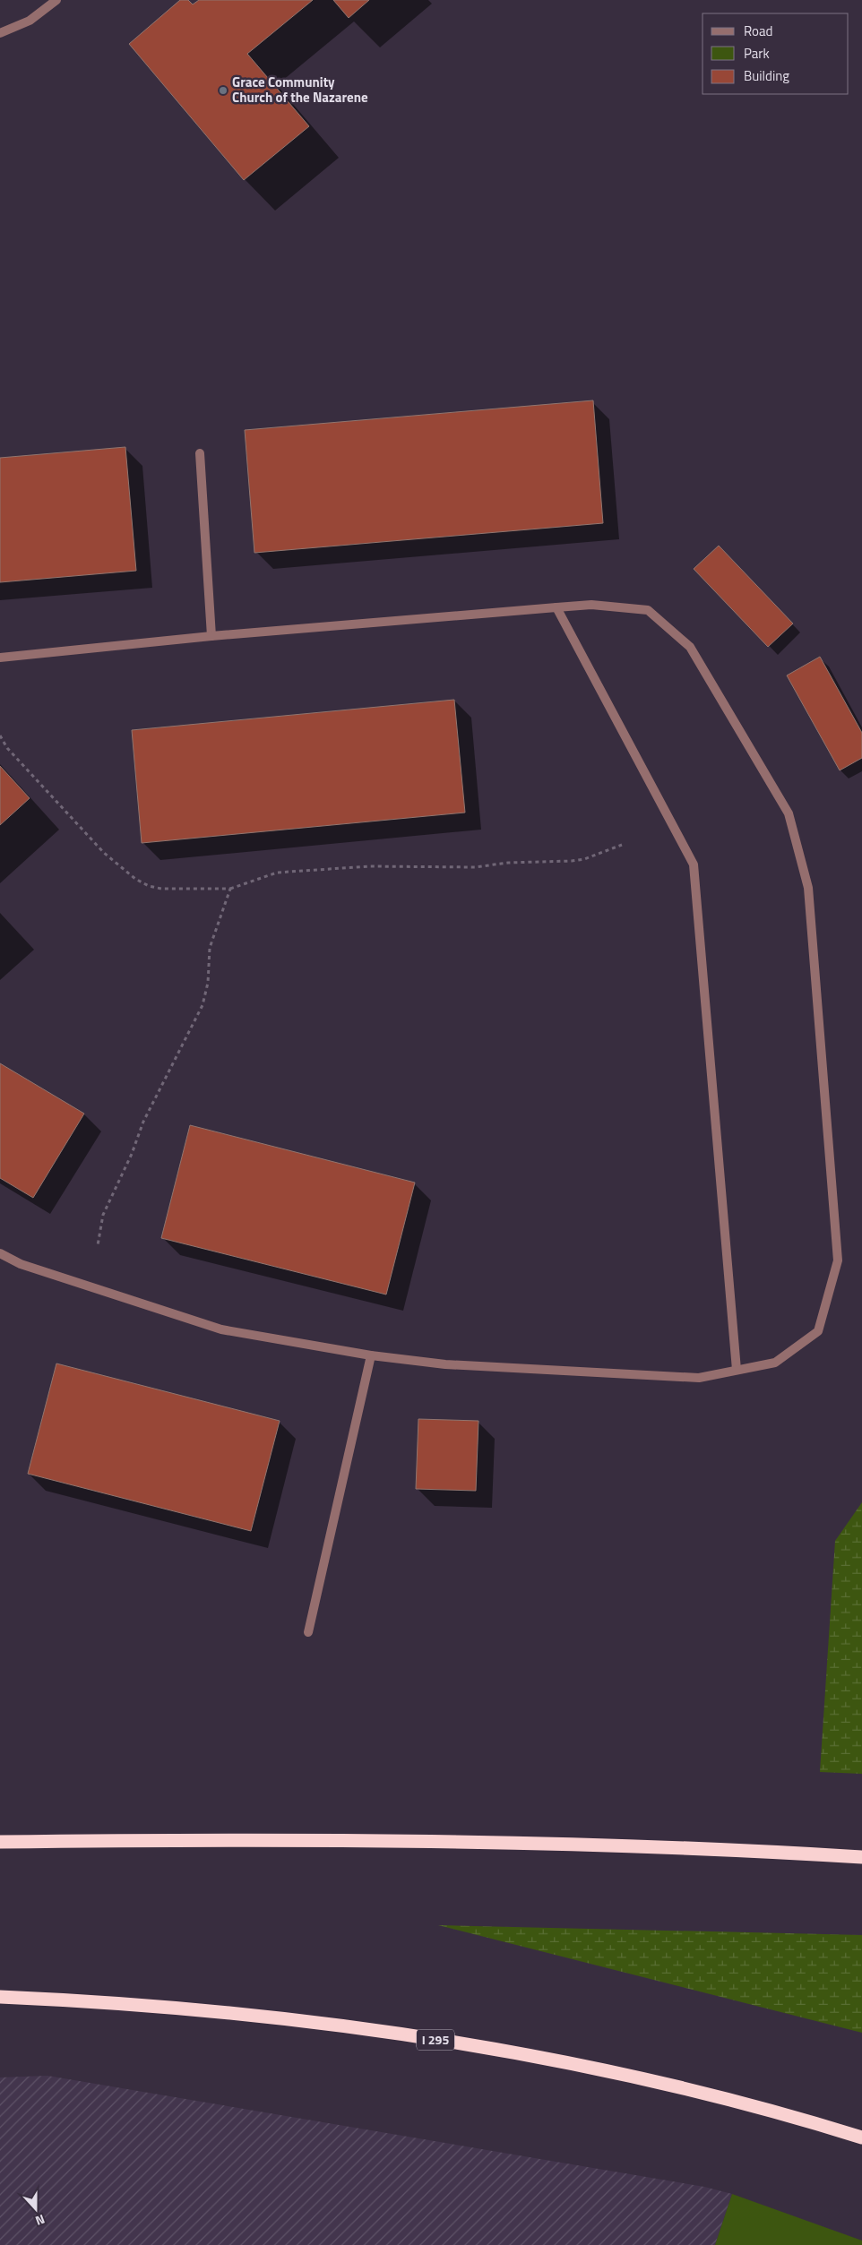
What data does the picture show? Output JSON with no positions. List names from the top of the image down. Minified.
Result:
{"streets":{"highway":["I 295"]},"places":["Grace Community Church of the Nazarene"],"legend":["Road","Park","Building"],"north":"bottom"}
